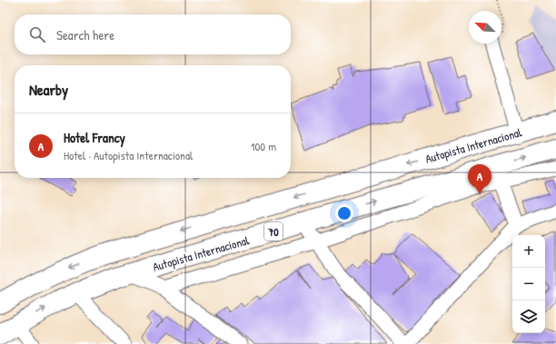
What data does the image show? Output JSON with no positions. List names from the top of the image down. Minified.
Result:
{"streets":{"highway":["Autopista Internacional","70"]},"north":"top left","page":{"search":"Search here","heading":"Nearby","list":[{"mark":"A","name":"Hotel Francy","note":"Hotel · Autopista Internacional","value":"100 m"}],"pins":"A","map_buttons":["+","−"]}}
